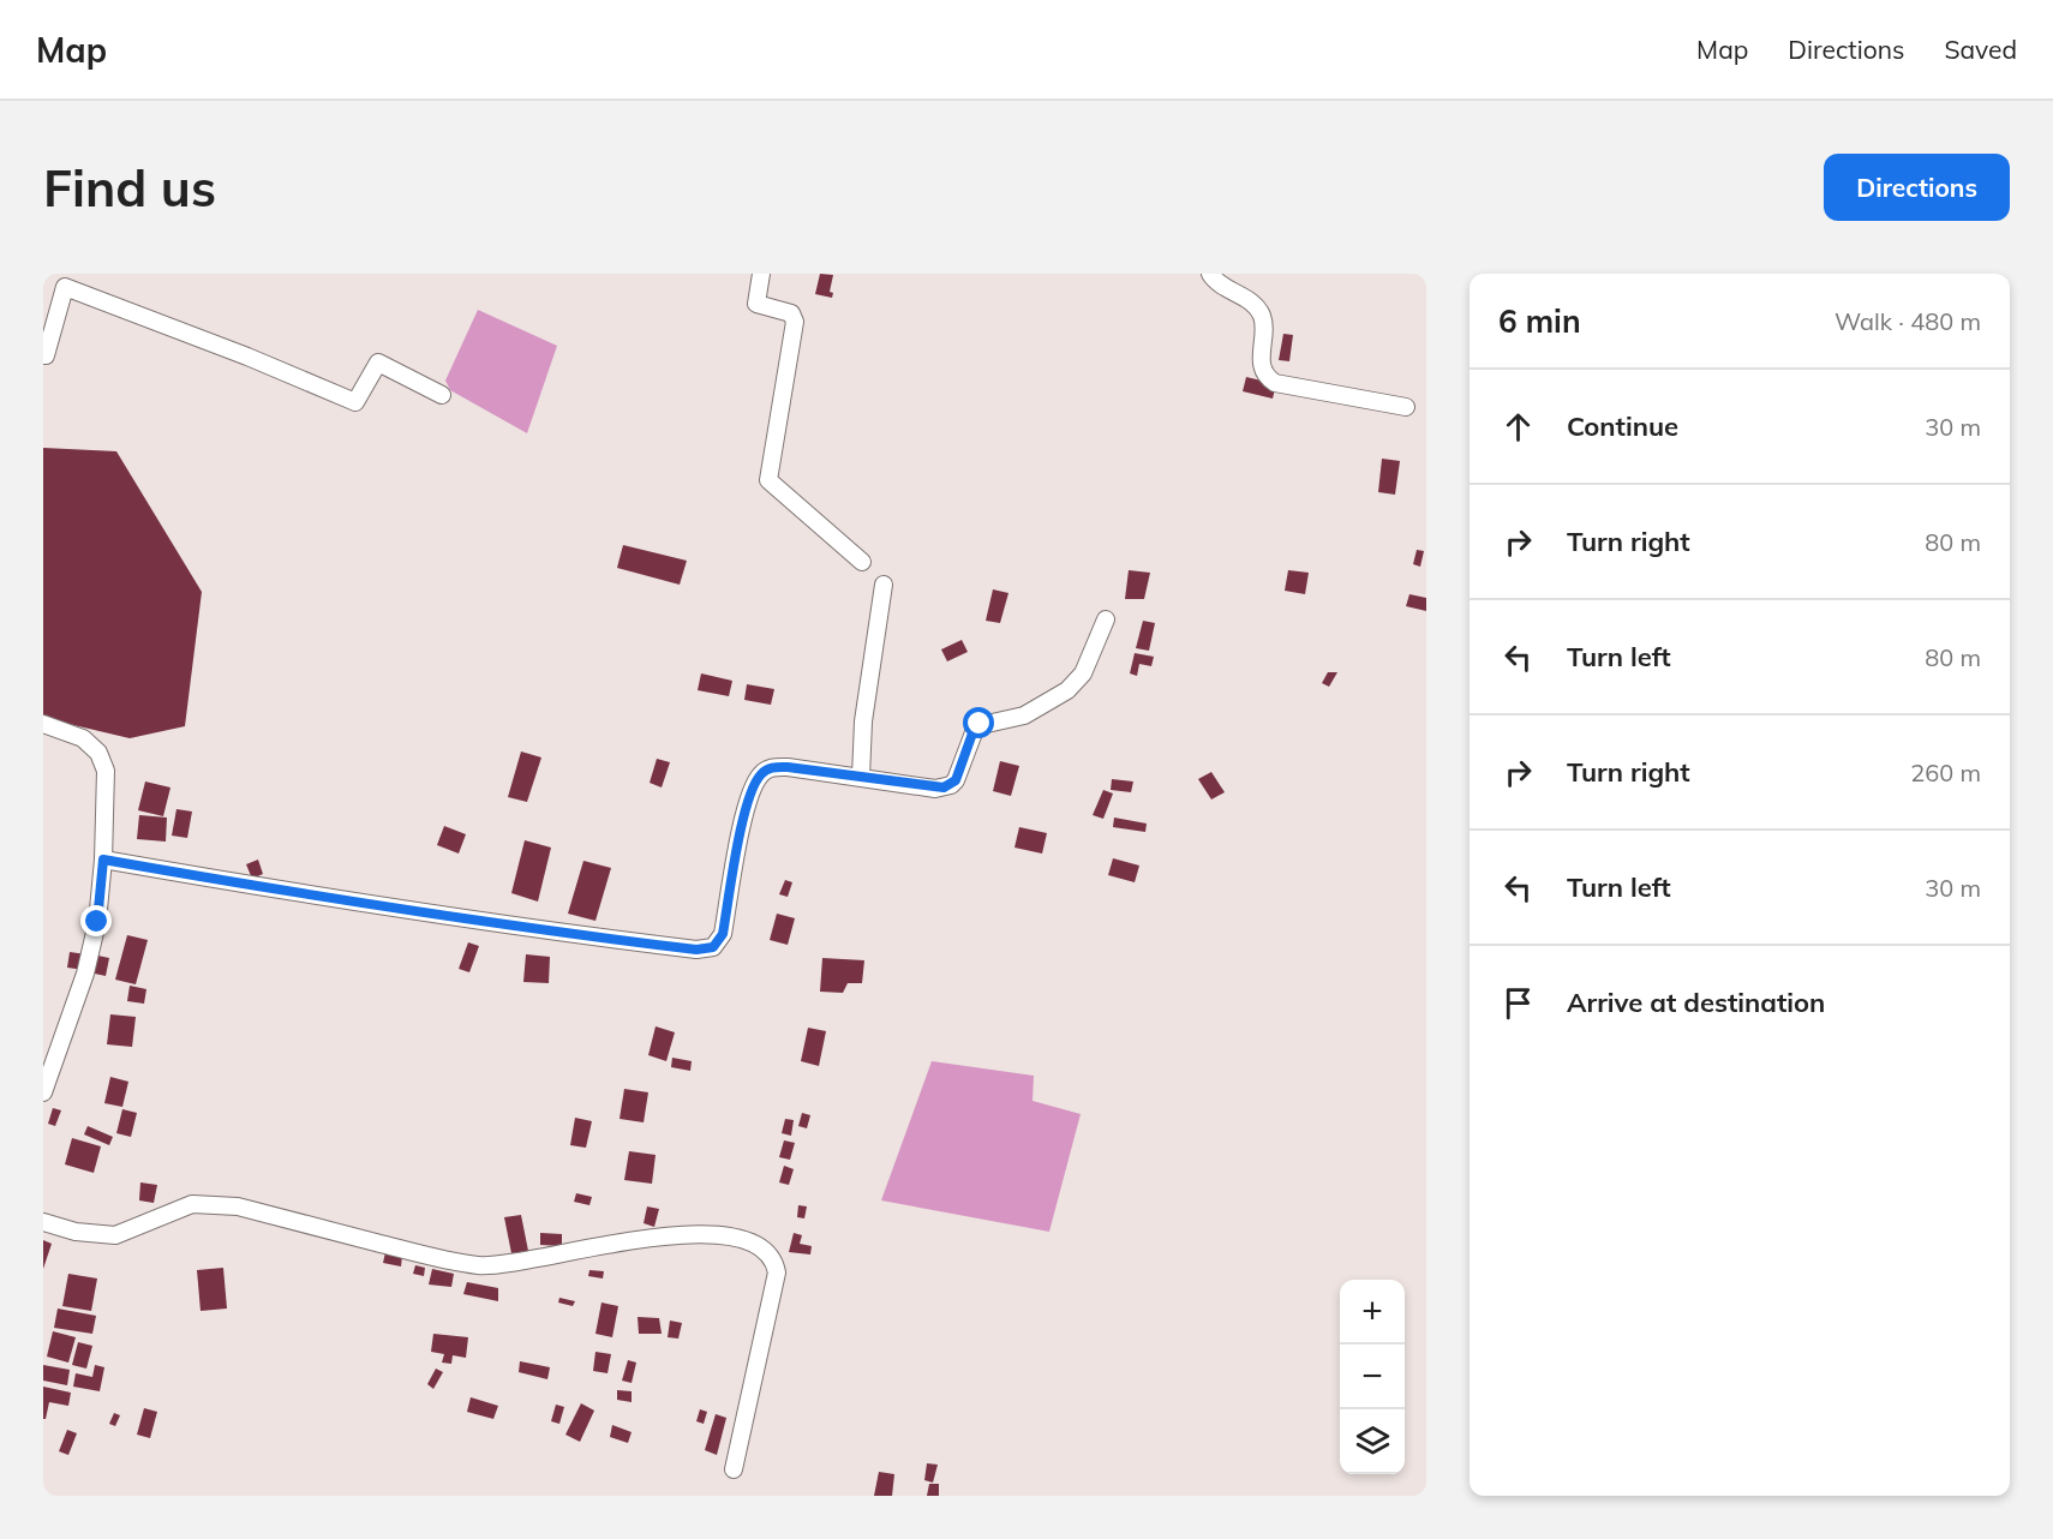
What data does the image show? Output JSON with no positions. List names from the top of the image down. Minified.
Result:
{"page":{"header":"Map","nav":["Map","Directions","Saved"],"buttons":"Directions","title":"Find us","heading":["6 min","Walk · 480 m"],"list":[["Continue","30 m"],["Turn right","80 m"],["Turn left","80 m"],["Turn right","260 m"],["Turn left","30 m"],"Arrive at destination"],"map_buttons":["+","−"]}}
